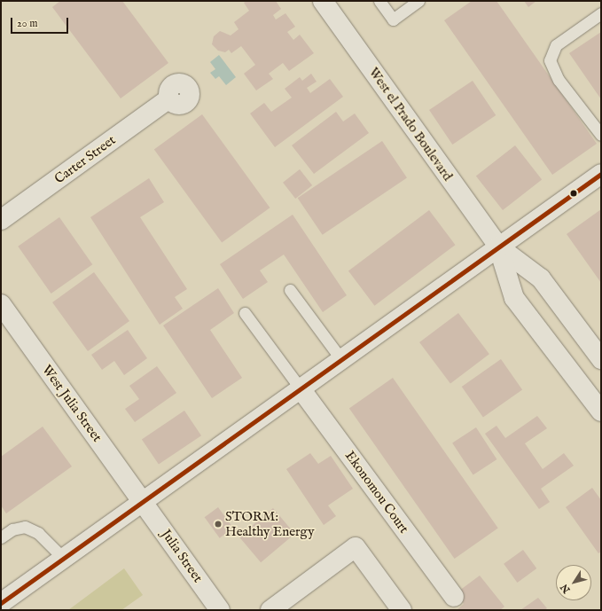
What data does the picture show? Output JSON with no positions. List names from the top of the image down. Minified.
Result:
{"streets":{"street":["West el Prado Boulevard","Carter Street","West Julia Street","Ekonomou Court","Julia Street"]},"crossings":[["West Julia Street","Julia Street"]],"places":["STORM: Healthy Energy"],"scale_bar":"20 m","north":"bottom left"}
